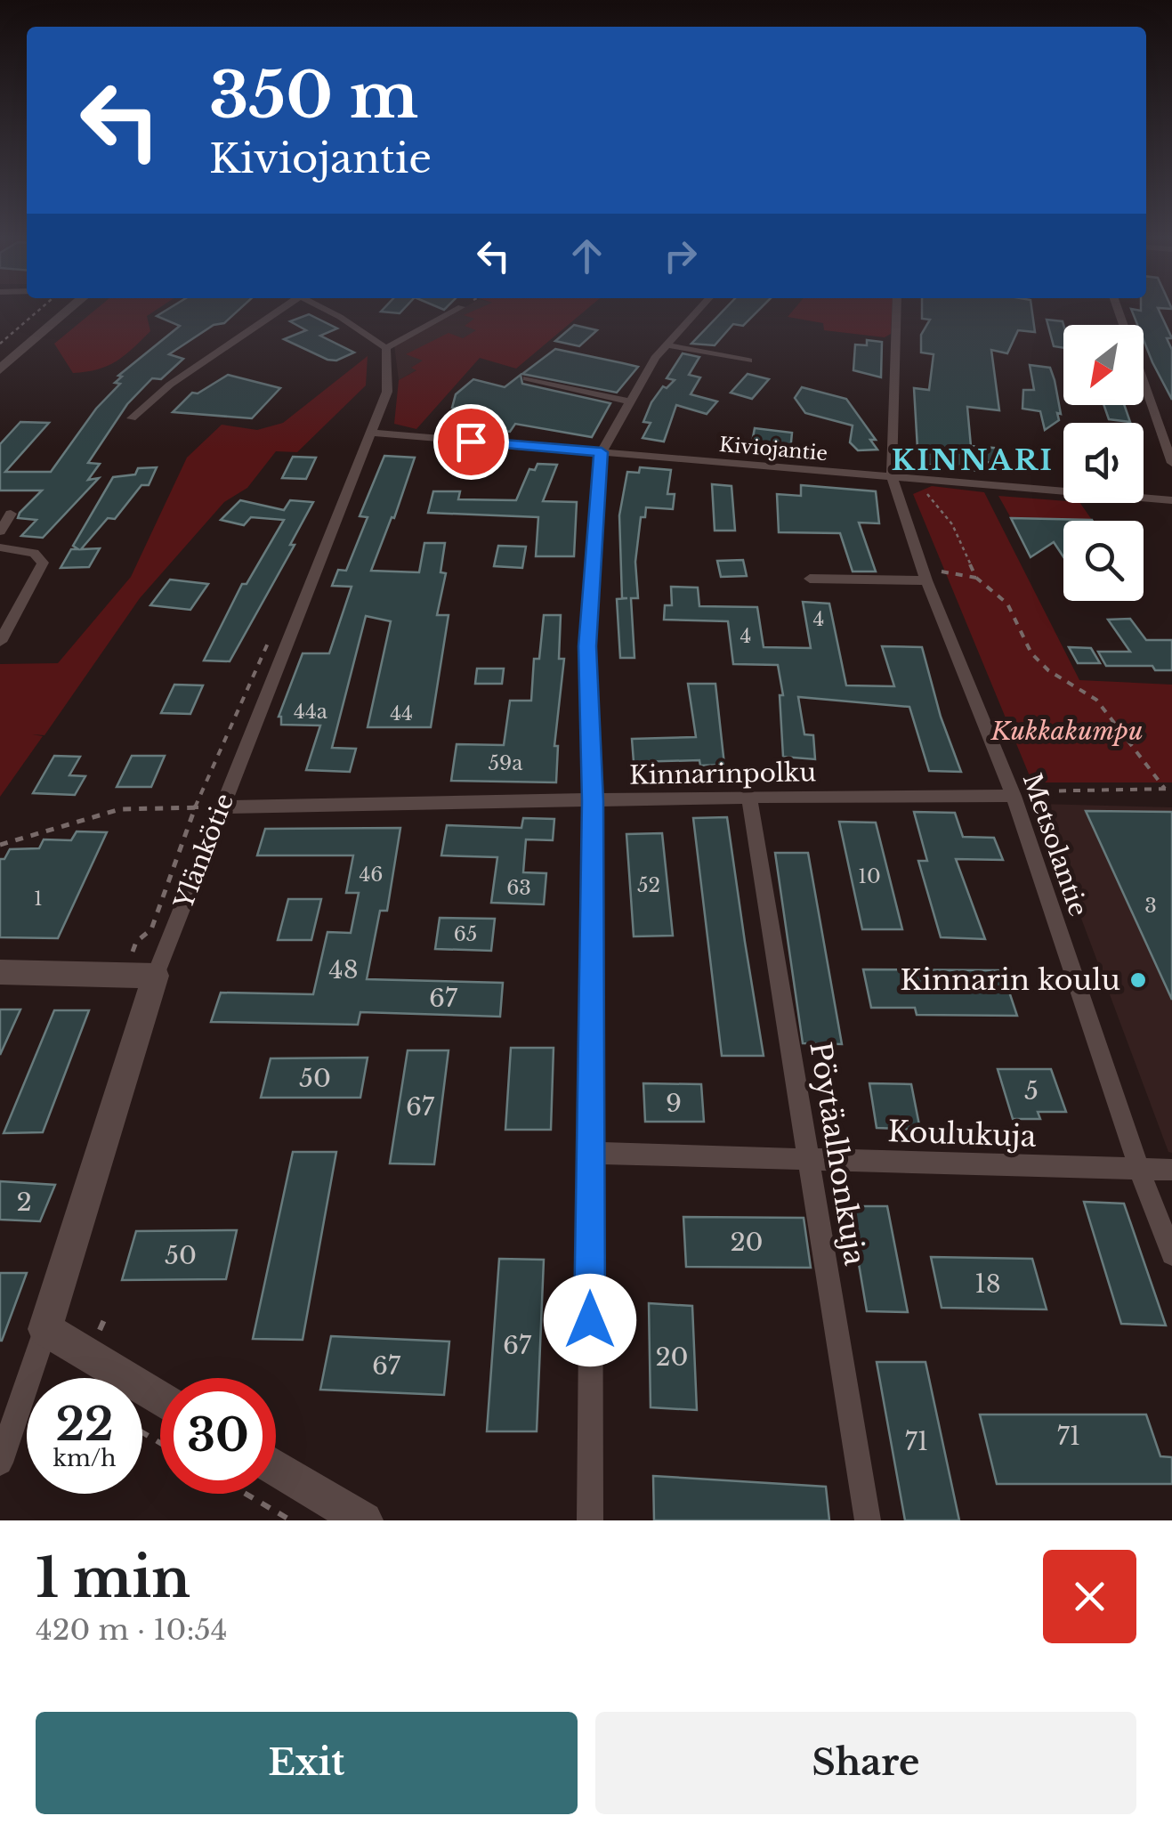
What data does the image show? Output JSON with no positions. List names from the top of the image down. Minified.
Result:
{"streets":{"street":["Kiviojantie","Kinnarinpolku","Metsolantie","Ylänkötie","Koulukuja","Pöytäalhonkuja"]},"crossings":[["Kiviojantie","Metsolantie"],["Kiviojantie","Ylänkötie"],["Kinnarinpolku","Metsolantie"],["Kinnarinpolku","Ylänkötie"],["Kinnarinpolku","Pöytäalhonkuja"],["Metsolantie","Koulukuja"],["Koulukuja","Pöytäalhonkuja"]],"districts":["KINNARI"],"parks":["Kukkakumpu"],"places":["Kinnarin koulu"],"house_numbers":["4","4","44a","44","59a","46","10","52","63","1","3","65","48","67","50","5","9","67","2","20","50","18","67","20","67","71","71"],"north":"bottom left","page":{"turn":["350 m","Kiviojantie"],"speed":"22 km/h","limit":"30","heading":["1 min","420 m · 10:54"],"buttons":["Exit","Share"]}}
